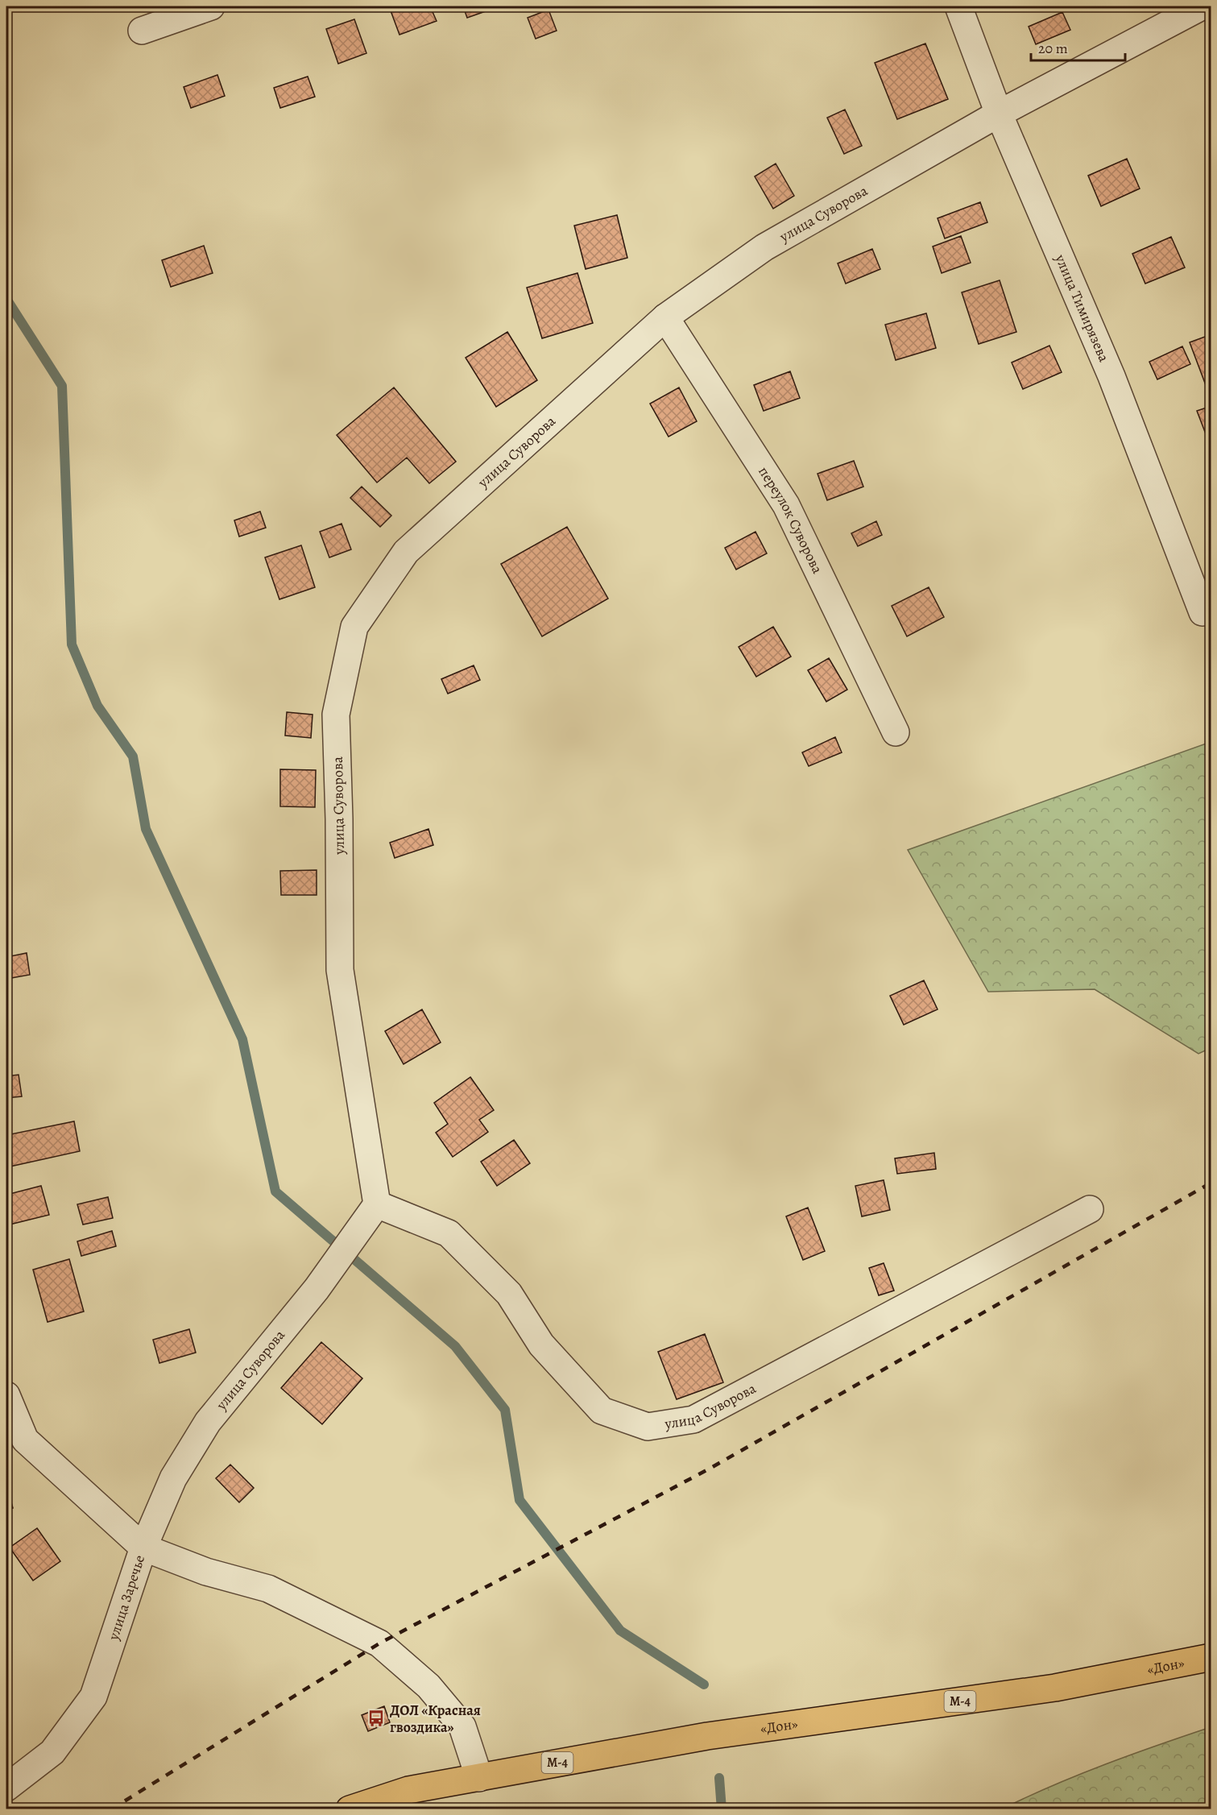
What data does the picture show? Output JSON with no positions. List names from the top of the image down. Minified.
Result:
{"streets":{"highway":["«Дон»","М-4"],"street":["улица Суворова","улица Тимирязева","переулок Суворова","улица Заречье"]},"crossings":[["улица Суворова","улица Тимирязева"],["улица Суворова","переулок Суворова"],["улица Суворова","улица Заречье"]],"places":{"bus stop":["ДОЛ «Красная гвоздика»"]},"scale_bar":"20 m"}
